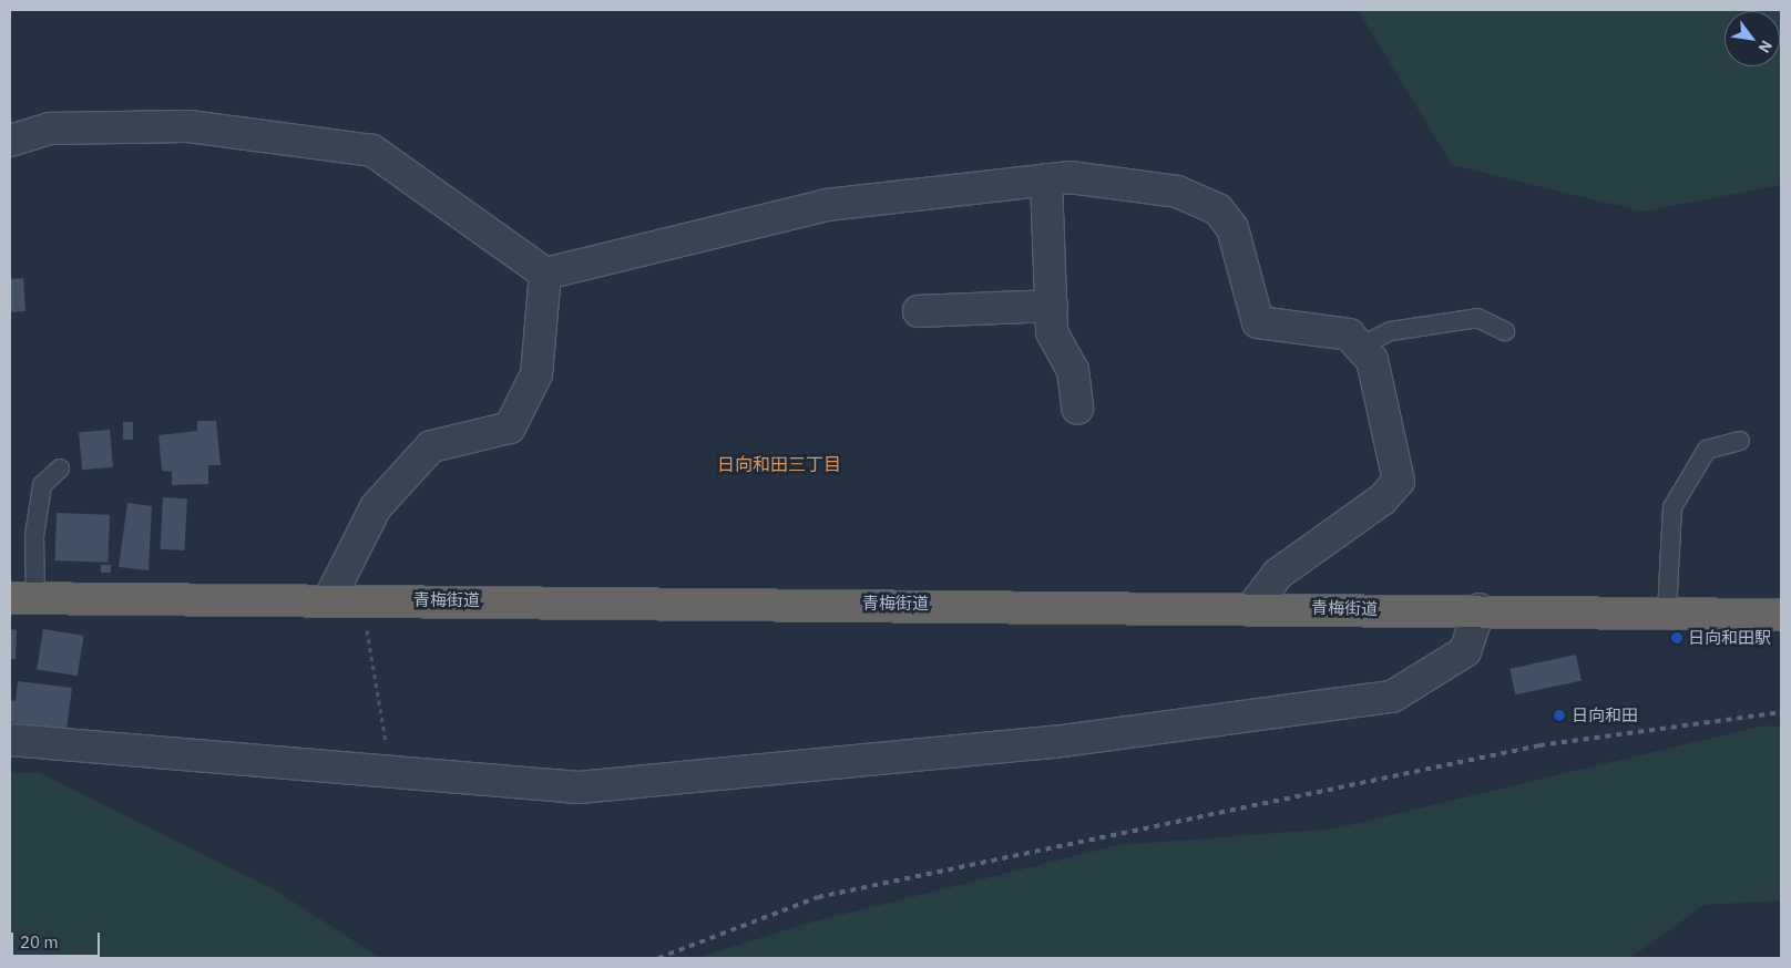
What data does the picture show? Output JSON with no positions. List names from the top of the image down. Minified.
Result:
{"streets":{"highway":["青梅街道"]},"districts":["日向和田三丁目"],"places":["日向和田駅","日向和田"],"scale_bar":"20 m","north":"bottom right"}
